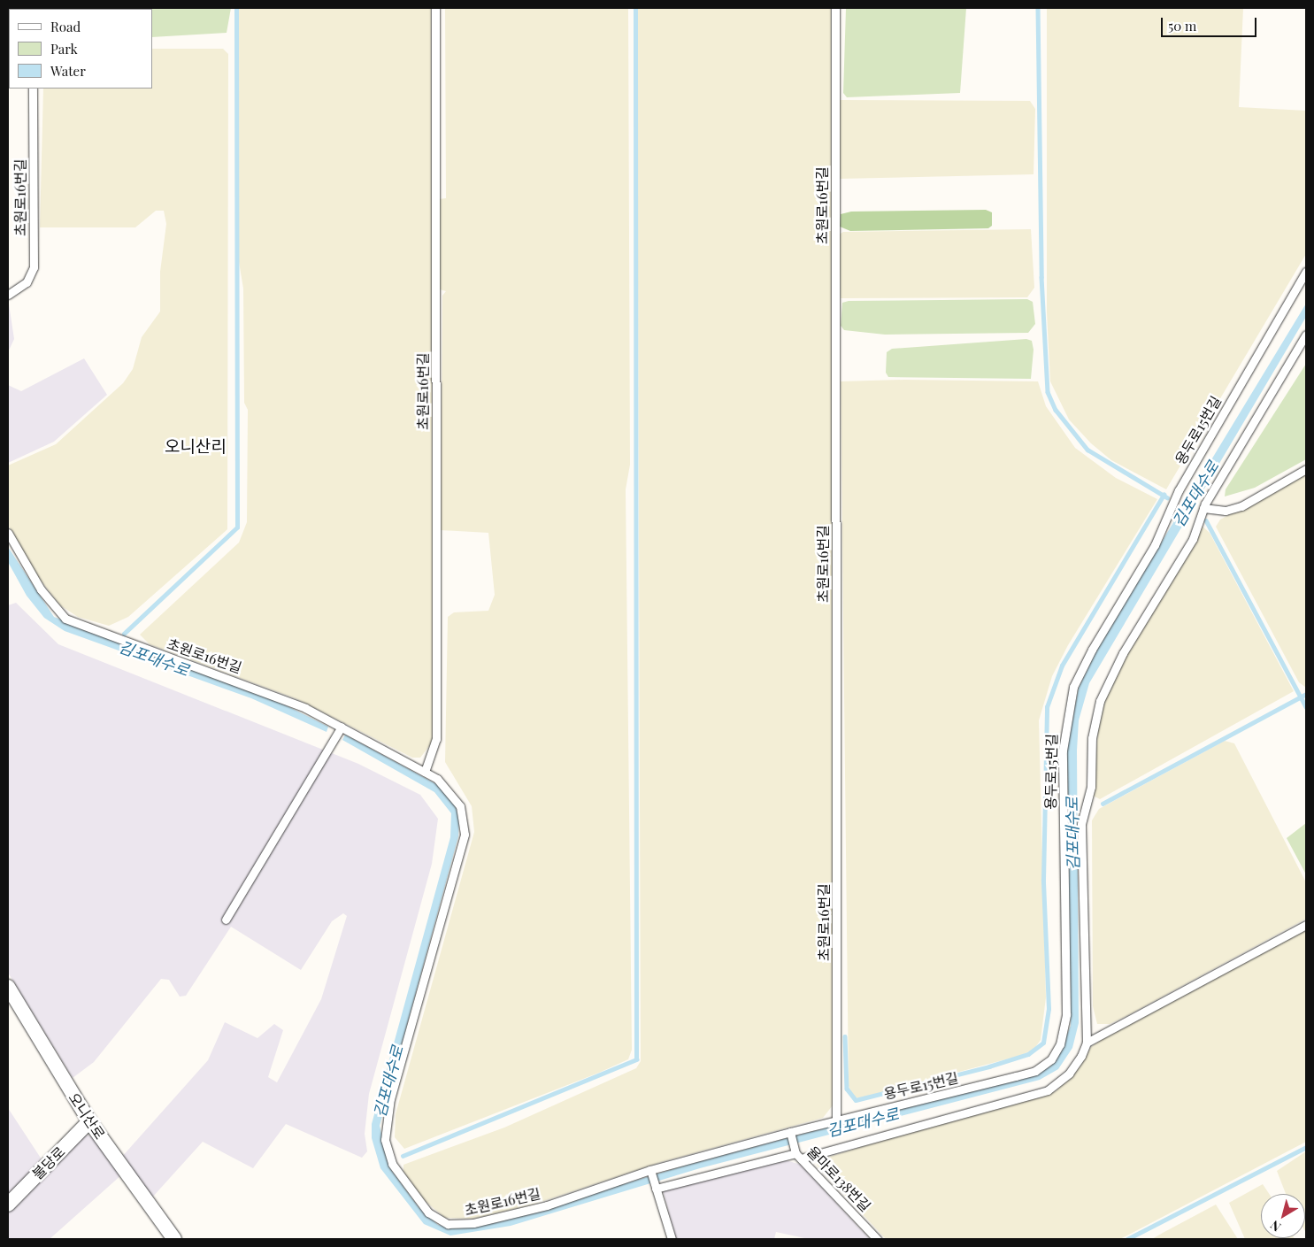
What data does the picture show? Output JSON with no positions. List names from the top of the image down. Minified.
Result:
{"streets":{"street":["오니산로","불당로"],"lane":["초원로16번길","용두로15번길","율마로138번길"]},"crossings":[["초원로16번길","용두로15번길"],["초원로16번길","율마로138번길"],["용두로15번길","율마로138번길"],["오니산로","불당로"]],"districts":["오니산리"],"water":["김포대수로"],"legend":["Road","Park","Water"],"scale_bar":"50 m","north":"bottom left"}
